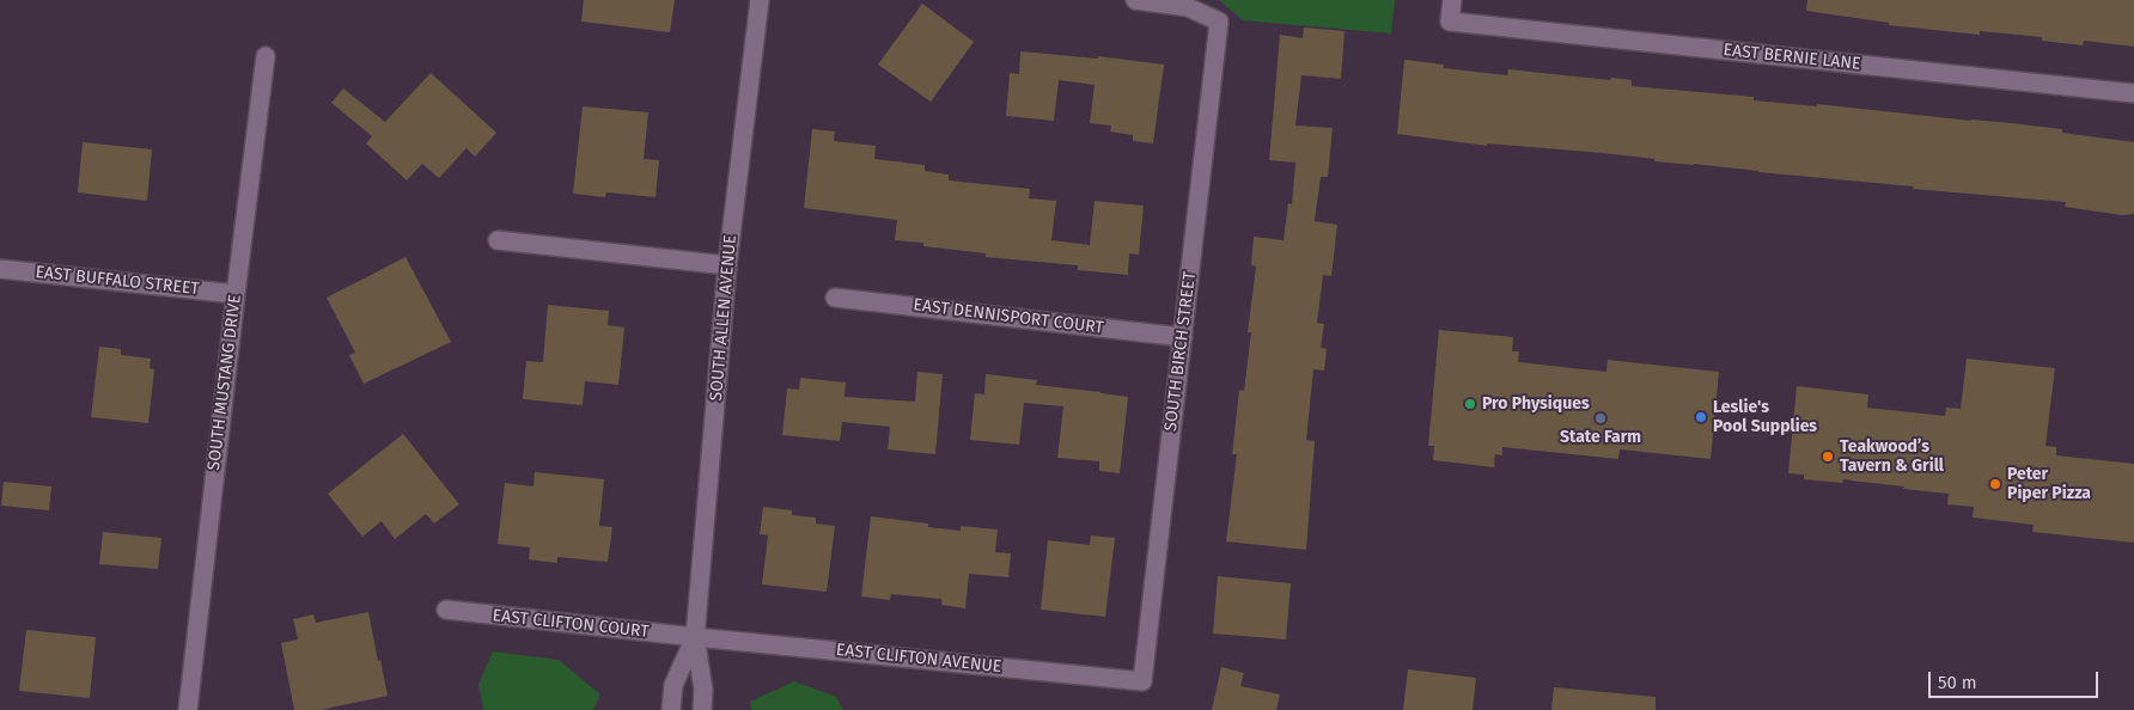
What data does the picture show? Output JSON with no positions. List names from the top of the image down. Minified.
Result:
{"streets":{"street":["EAST BERNIE LANE","EAST BUFFALO STREET","EAST DENNISPORT COURT","SOUTH ALLEN AVENUE","SOUTH BIRCH STREET","SOUTH MUSTANG DRIVE","EAST CLIFTON COURT","EAST CLIFTON AVENUE"]},"crossings":[["EAST BUFFALO STREET","SOUTH MUSTANG DRIVE"],["EAST DENNISPORT COURT","SOUTH BIRCH STREET"],["SOUTH ALLEN AVENUE","EAST CLIFTON COURT"],["SOUTH ALLEN AVENUE","EAST CLIFTON AVENUE"],["SOUTH BIRCH STREET","EAST CLIFTON AVENUE"],["EAST CLIFTON COURT","EAST CLIFTON AVENUE"]],"places":["Pro Physiques","Leslie's Pool Supplies","State Farm","Teakwood’s Tavern & Grill","Peter Piper Pizza"],"scale_bar":"50 m"}
